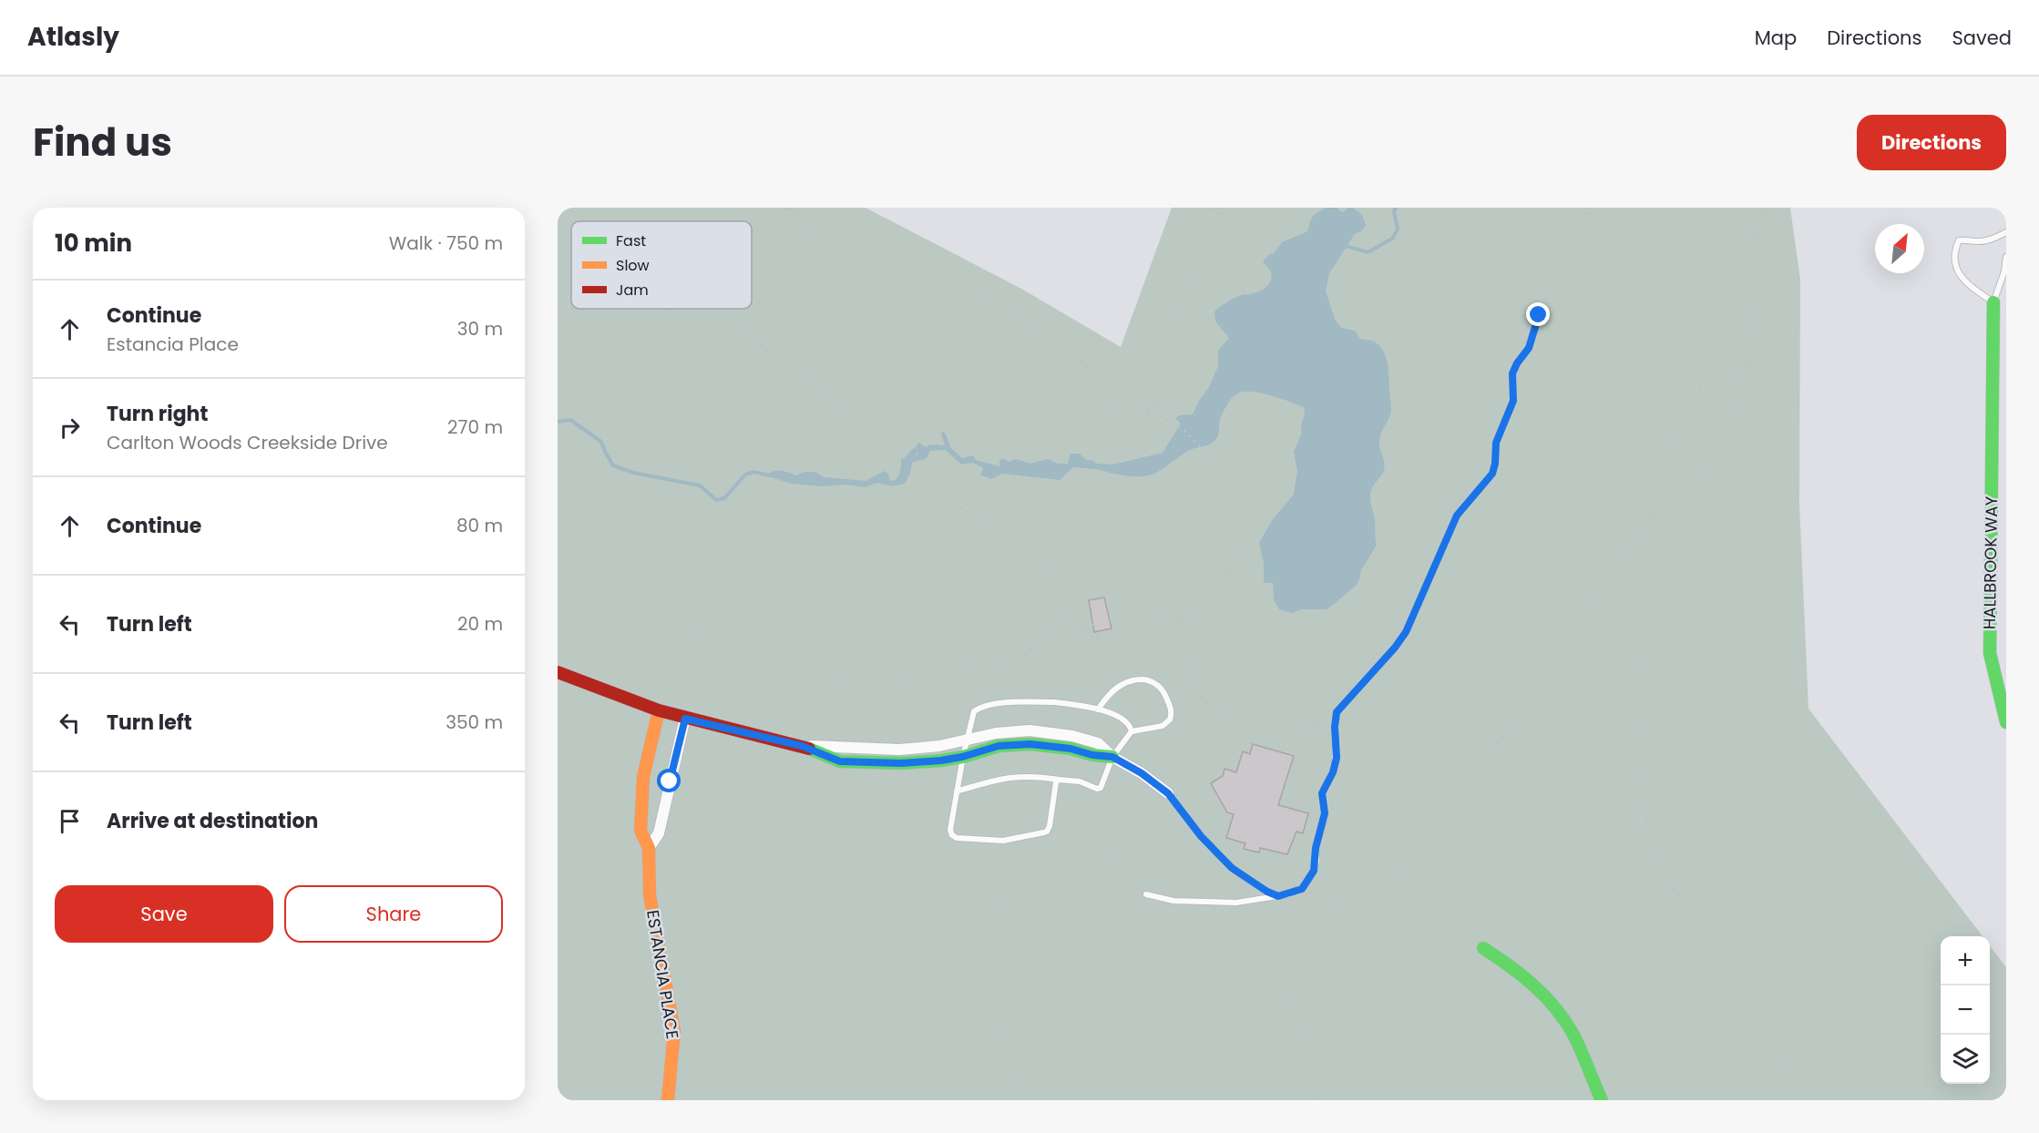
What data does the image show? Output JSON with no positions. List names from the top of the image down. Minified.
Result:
{"streets":{"street":["HALLBROOK WAY","ESTANCIA PLACE"]},"legend":["Fast","Slow","Jam"],"north":"top right","page":{"header":"Atlasly","nav":["Map","Directions","Saved"],"title":"Find us","buttons":["Directions",["Save","Share"]],"heading":["10 min","Walk · 750 m"],"list":[["Continue","Estancia Place","30 m"],["Turn right","Carlton Woods Creekside Drive","270 m"],["Continue","80 m"],["Turn left","20 m"],["Turn left","350 m"],"Arrive at destination"],"map_buttons":["+","−"]}}
